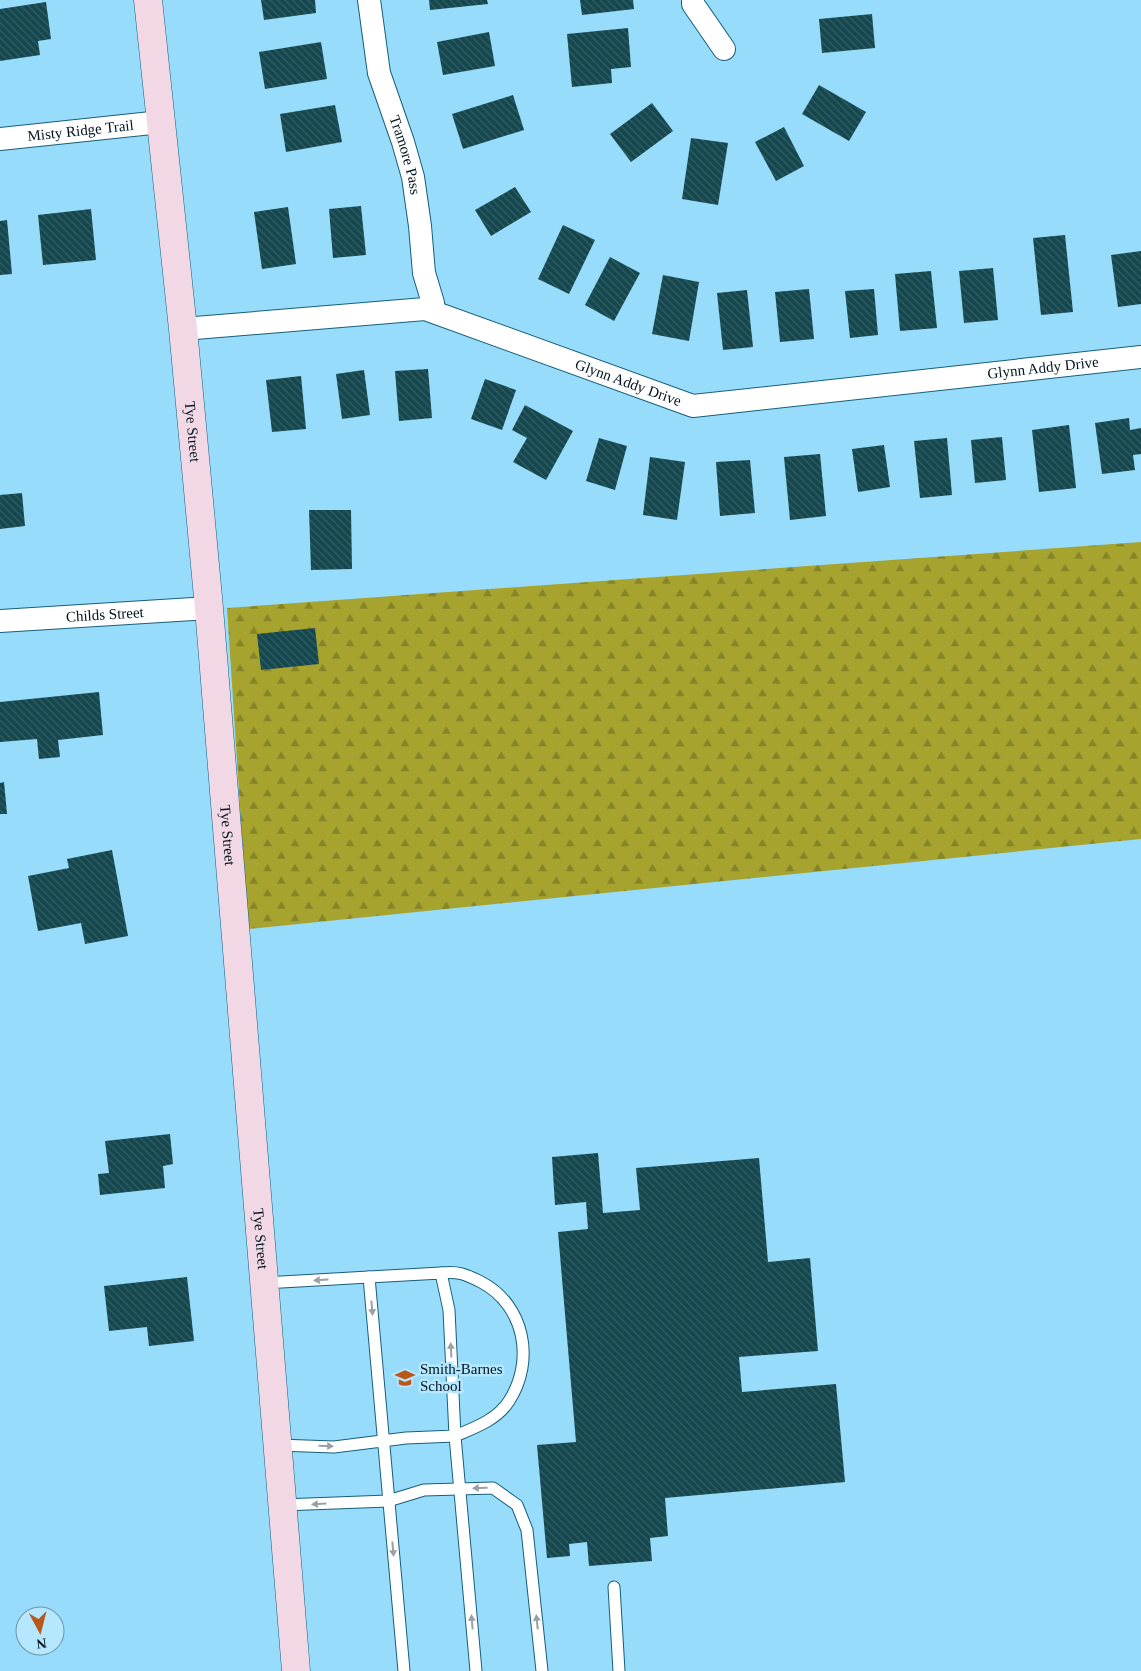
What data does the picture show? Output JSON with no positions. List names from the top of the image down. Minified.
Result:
{"streets":{"street":["Misty Ridge Trail","Tramore Pass","Glynn Addy Drive","Tye Street","Childs Street"]},"crossings":[["Misty Ridge Trail","Tye Street"],["Tramore Pass","Glynn Addy Drive"],["Glynn Addy Drive","Tye Street"],["Tye Street","Childs Street"]],"places":{"school or university":["Smith-Barnes School"]},"north":"bottom"}
